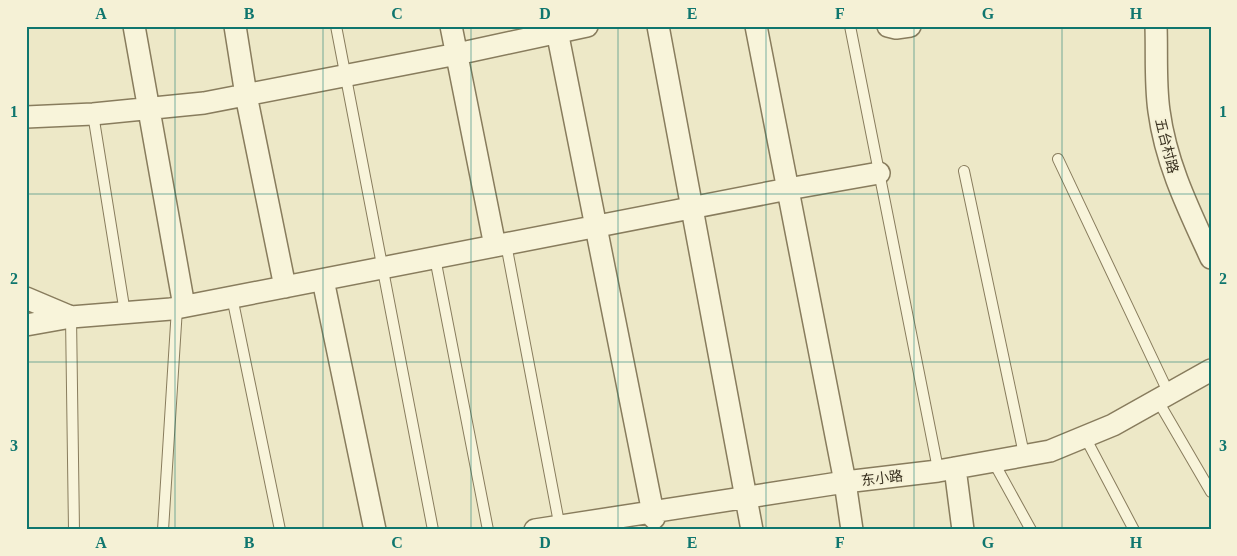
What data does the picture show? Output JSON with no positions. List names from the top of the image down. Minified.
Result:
{"streets":{"street":["五台村路","东小路"]},"grid":{"columns":["A","B","C","D","E","F","G","H"],"rows":["1","2","3"]}}
